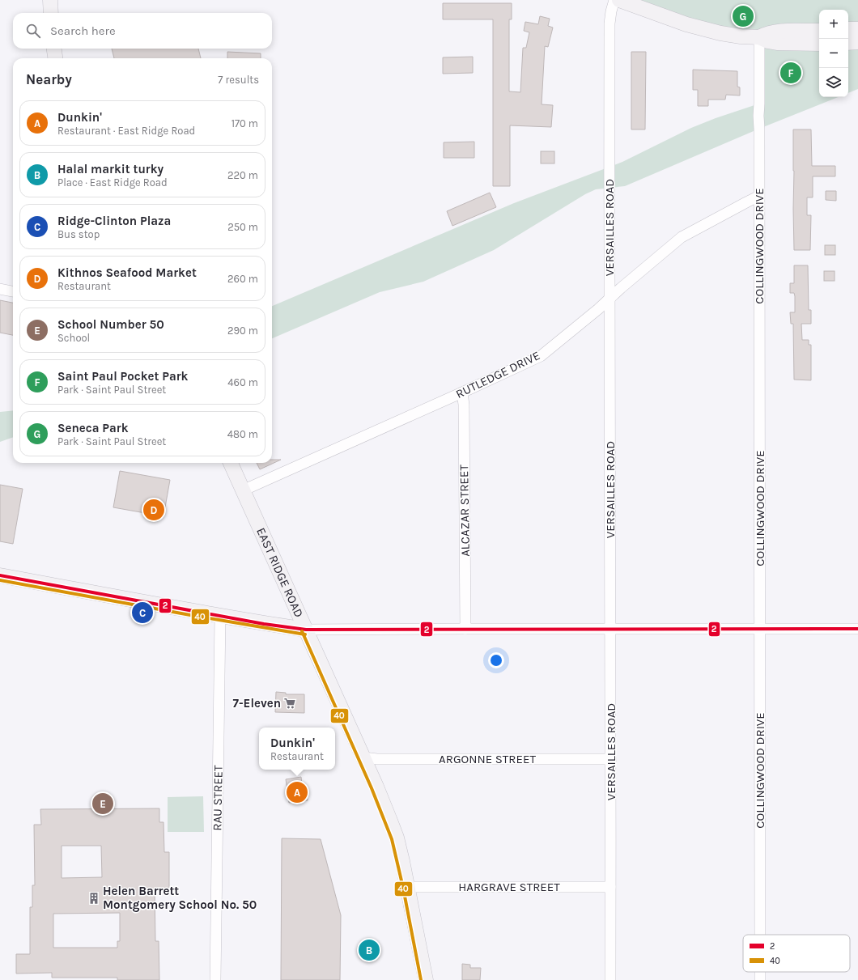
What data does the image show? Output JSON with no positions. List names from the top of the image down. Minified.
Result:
{"streets":{"main road":["EAST RIDGE ROAD"],"street":["VERSAILLES ROAD","COLLINGWOOD DRIVE","RUTLEDGE DRIVE","ALCAZAR STREET","ARGONNE STREET","RAU STREET","HARGRAVE STREET"]},"crossings":[["VERSAILLES ROAD","RUTLEDGE DRIVE"],["VERSAILLES ROAD","ARGONNE STREET"],["VERSAILLES ROAD","HARGRAVE STREET"],["COLLINGWOOD DRIVE","RUTLEDGE DRIVE"],["RUTLEDGE DRIVE","ALCAZAR STREET"],["RUTLEDGE DRIVE","EAST RIDGE ROAD"],["EAST RIDGE ROAD","ARGONNE STREET"],["EAST RIDGE ROAD","HARGRAVE STREET"]],"places":{"supermarket":["7-Eleven"],"building":["Helen Barrett Montgomery School No. 50"]},"lines":["transit line 2","transit line 40"],"legend":["2","40"],"page":{"pins":["G","F","D","C","A","E","B"],"map_buttons":["+","−"],"search":"Search here","heading":["Nearby","7 results"],"list":[{"mark":"A","name":"Dunkin'","note":"Restaurant · East Ridge Road","value":"170 m"},{"mark":"B","name":"Halal markit turky","note":"Place · East Ridge Road","value":"220 m"},{"mark":"C","name":"Ridge-Clinton Plaza","note":"Bus stop","value":"250 m"},{"mark":"D","name":"Kithnos Seafood Market","note":"Restaurant","value":"260 m"},{"mark":"E","name":"School Number 50","note":"School","value":"290 m"},{"mark":"F","name":"Saint Paul Pocket Park","note":"Park · Saint Paul Street","value":"460 m"},{"mark":"G","name":"Seneca Park","note":"Park · Saint Paul Street","value":"480 m"}],"popup":["Dunkin'","Restaurant"]}}
